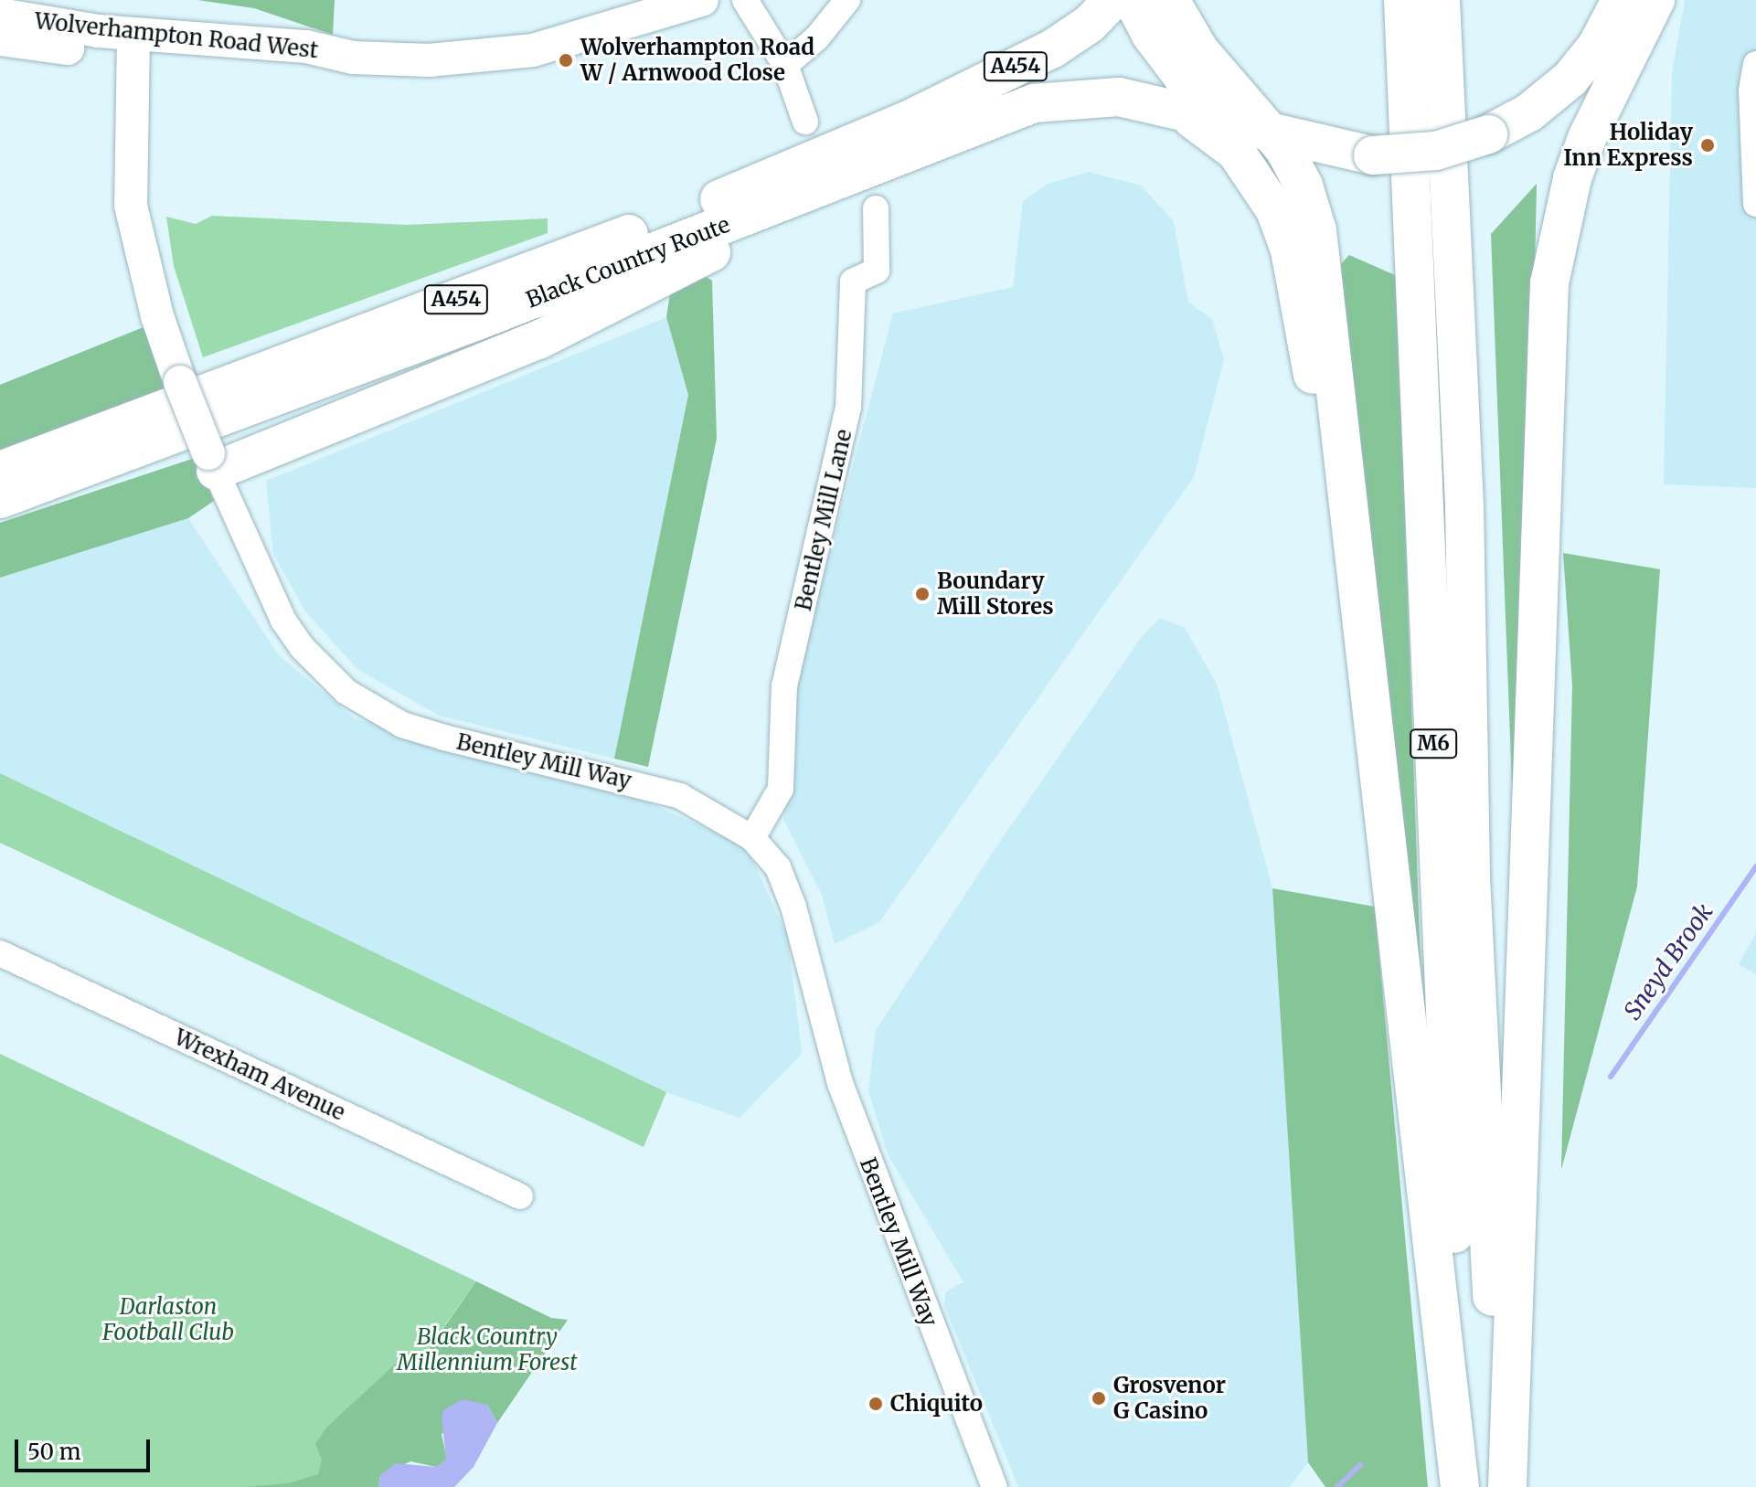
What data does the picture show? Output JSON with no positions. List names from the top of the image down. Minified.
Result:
{"streets":{"highway":["A454","Black Country Route","M6"],"main road":["Wolverhampton Road West","Bentley Mill Way"],"street":["Bentley Mill Lane","Wrexham Avenue"]},"crossings":[["Wolverhampton Road West","Bentley Mill Way"],["A454","Black Country Route"],["Bentley Mill Lane","Bentley Mill Way"]],"water":["Sneyd Brook"],"parks":["Darlaston Football Club","Black Country Millennium Forest"],"places":["Wolverhampton Road W / Arnwood Close","Holiday Inn Express","Boundary Mill Stores","Grosvenor G Casino","Chiquito"],"scale_bar":"50 m"}
